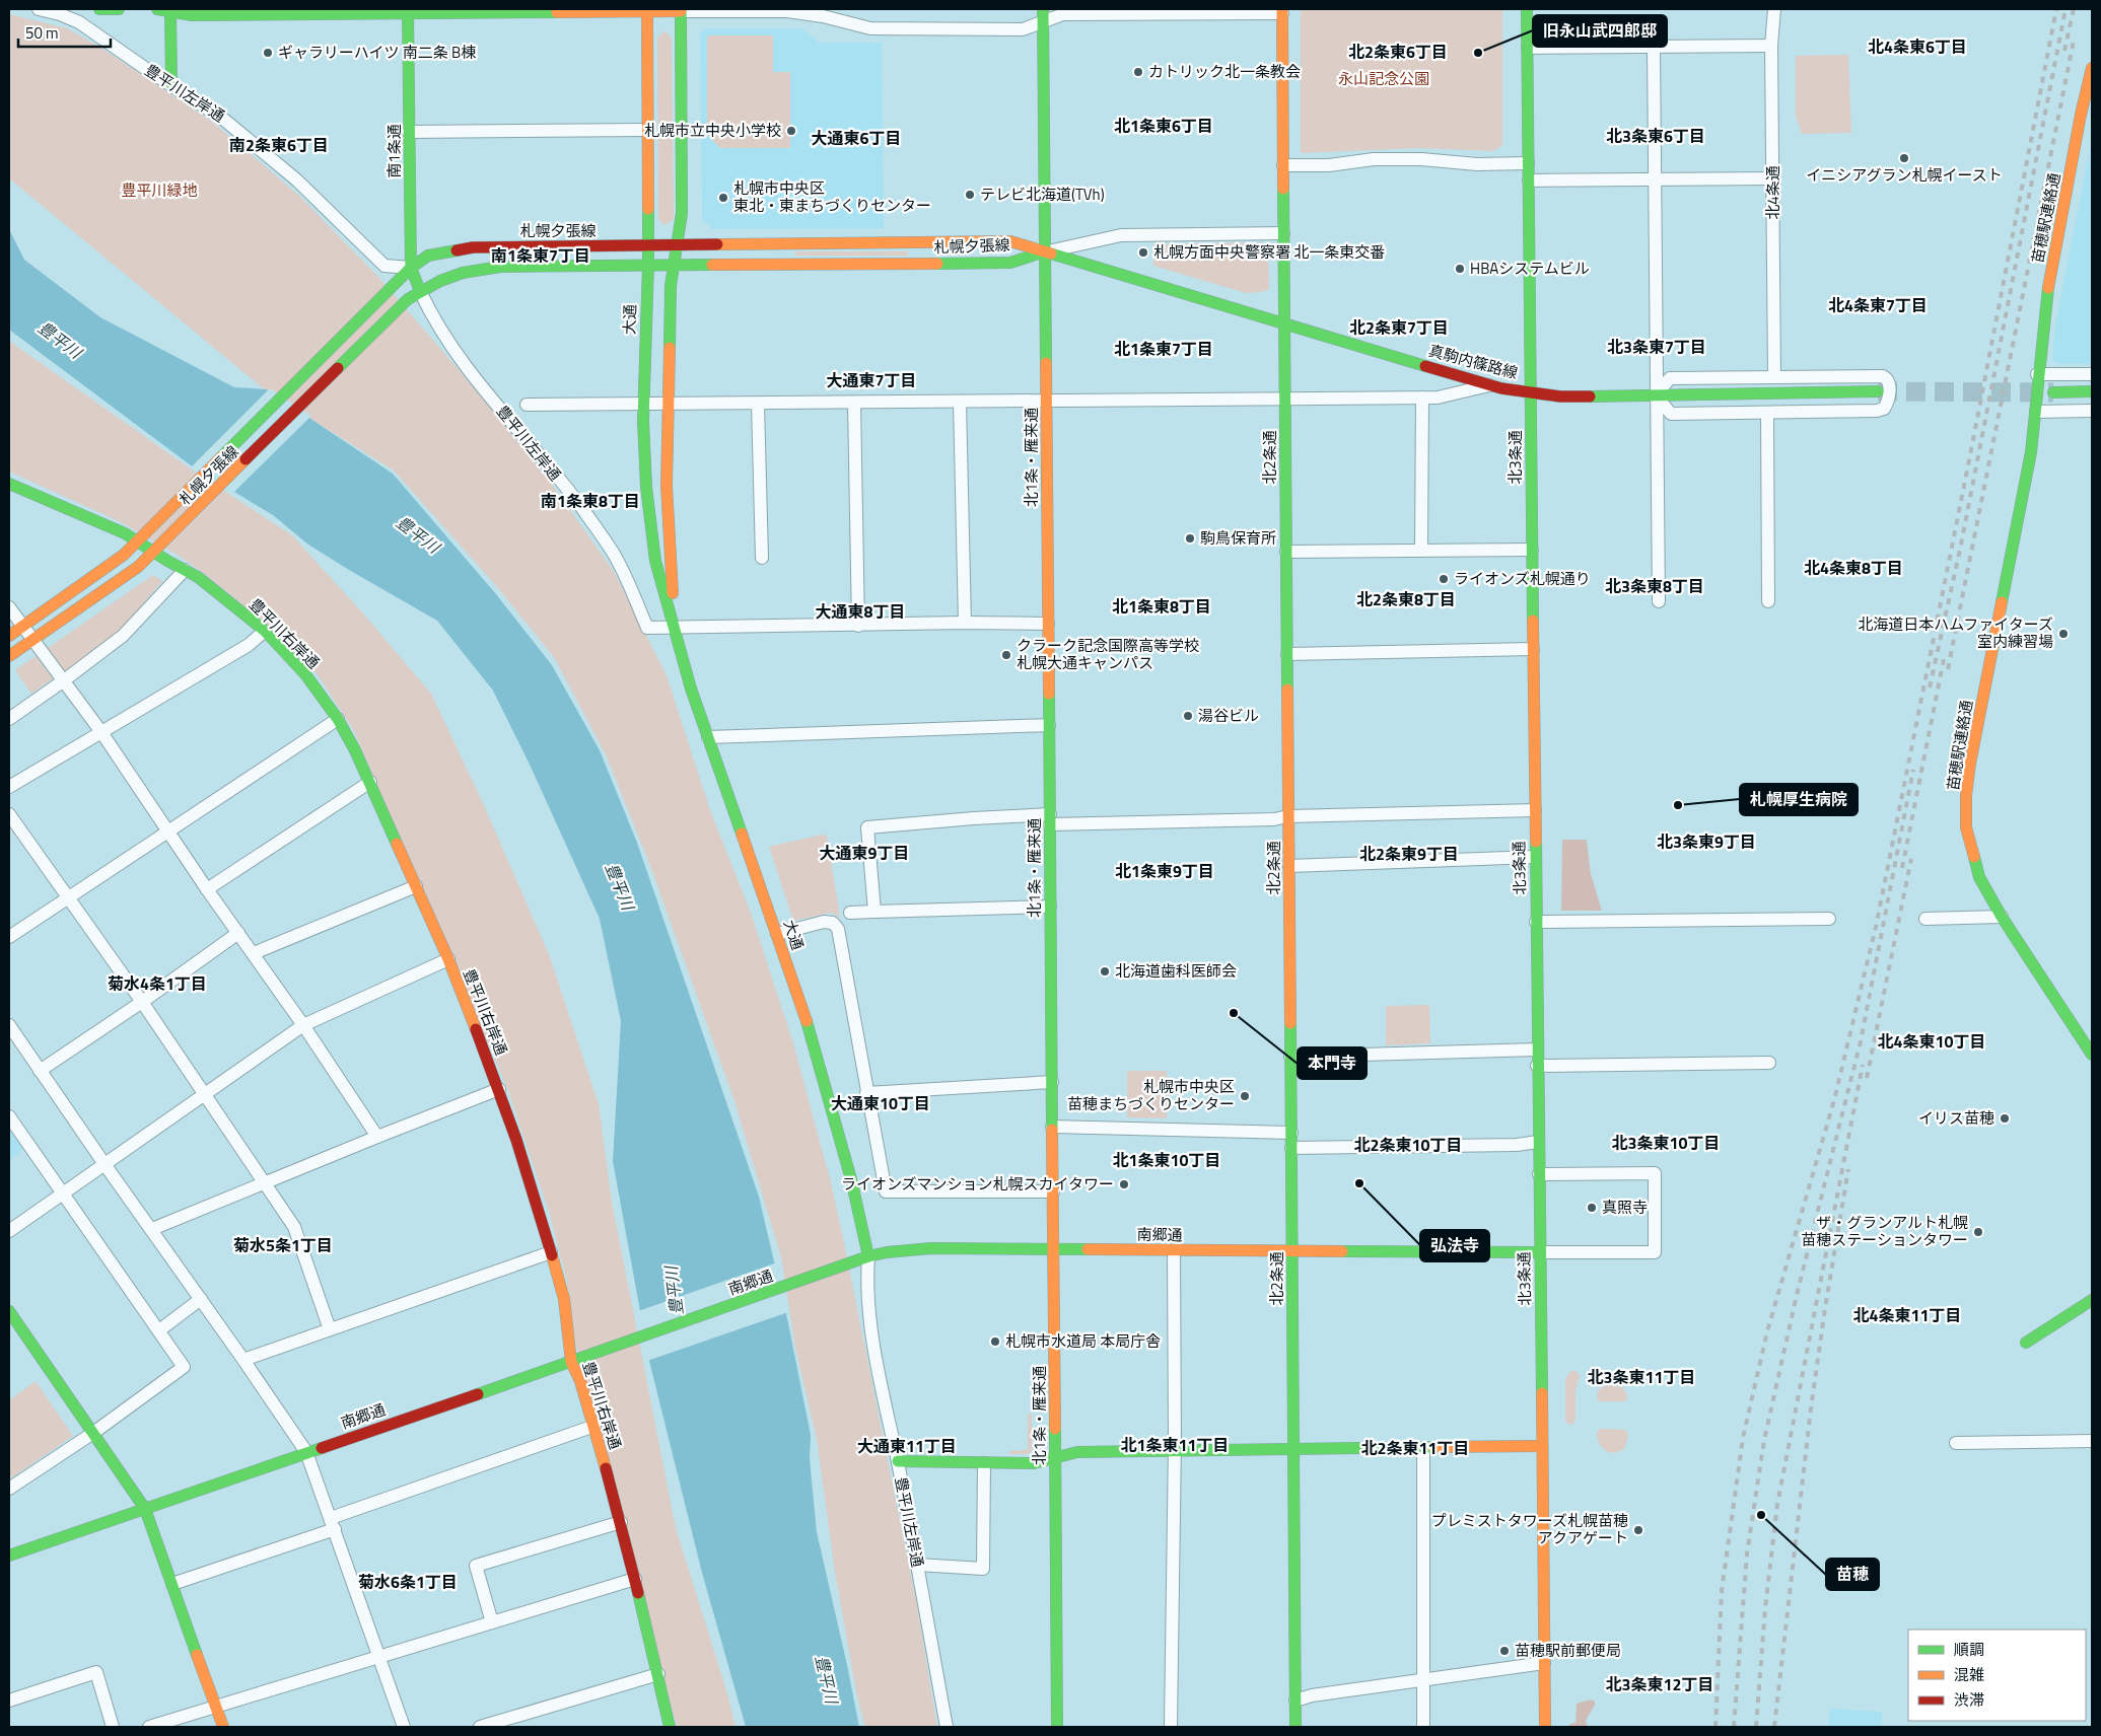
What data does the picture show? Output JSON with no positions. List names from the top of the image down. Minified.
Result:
{"streets":{"main road":["南1条通","苗穂駅連絡通","札幌夕張線","大通","真駒内篠路線","北1条・雁来通","北2条通","北3条通","豊平川右岸通","南郷通"],"street":["豊平川左岸通","北4条通"]},"crossings":[["豊平川左岸通","南1条通"],["豊平川左岸通","札幌夕張線"],["豊平川左岸通","大通"],["豊平川左岸通","南郷通"],["南1条通","札幌夕張線"],["札幌夕張線","大通"],["札幌夕張線","真駒内篠路線"],["札幌夕張線","北1条・雁来通"],["札幌夕張線","豊平川右岸通"],["大通","南郷通"],["真駒内篠路線","北1条・雁来通"],["真駒内篠路線","北2条通"],["真駒内篠路線","北3条通"],["北1条・雁来通","南郷通"],["北2条通","南郷通"],["北3条通","南郷通"],["豊平川右岸通","南郷通"]],"districts":["北4条東6丁目","北2条東6丁目","北1条東6丁目","北3条東6丁目","大通東6丁目","南2条東6丁目","南1条東7丁目","北4条東7丁目","北2条東7丁目","北3条東7丁目","北1条東7丁目","大通東7丁目","南1条東8丁目","北4条東8丁目","北3条東8丁目","北2条東8丁目","北1条東8丁目","大通東8丁目","北3条東9丁目","大通東9丁目","北2条東9丁目","北1条東9丁目","菊水4条1丁目","北4条東10丁目","大通東10丁目","北3条東10丁目","北2条東10丁目","北1条東10丁目","菊水5条1丁目","北4条東11丁目","北3条東11丁目","北1条東11丁目","大通東11丁目","北2条東11丁目","菊水6条1丁目","北3条東12丁目"],"water":["豊平川"],"parks":["永山記念公園","豊平川緑地"],"places":["ギャラリーハイツ 南二条 B棟","旧永山武四郎邸","カトリック北一条教会","札幌市立中央小学校","イニシアグラン札幌イースト","テレビ北海道(TVh)","札幌市中央区 東北・東まちづくりセンター","札幌方面中央警察署 北一条東交番","HBAシステムビル","駒鳥保育所","ライオンズ札幌通り","北海道日本ハムファイターズ 室内練習場","クラーク記念国際高等学校 札幌大通キャンパス","湯谷ビル","札幌厚生病院","北海道歯科医師会","本門寺","札幌市中央区 苗穂まちづくりセンター","イリス苗穂","弘法寺","ライオンズマンション札幌スカイタワー","真照寺","ザ・グランアルト札幌 苗穂ステーションタワー","札幌市水道局 本局庁舎","苗穂","プレミストタワーズ札幌苗穂 アクアゲート","苗穂駅前郵便局"],"legend":["順調","混雑","渋滞"],"scale_bar":"50 m"}
